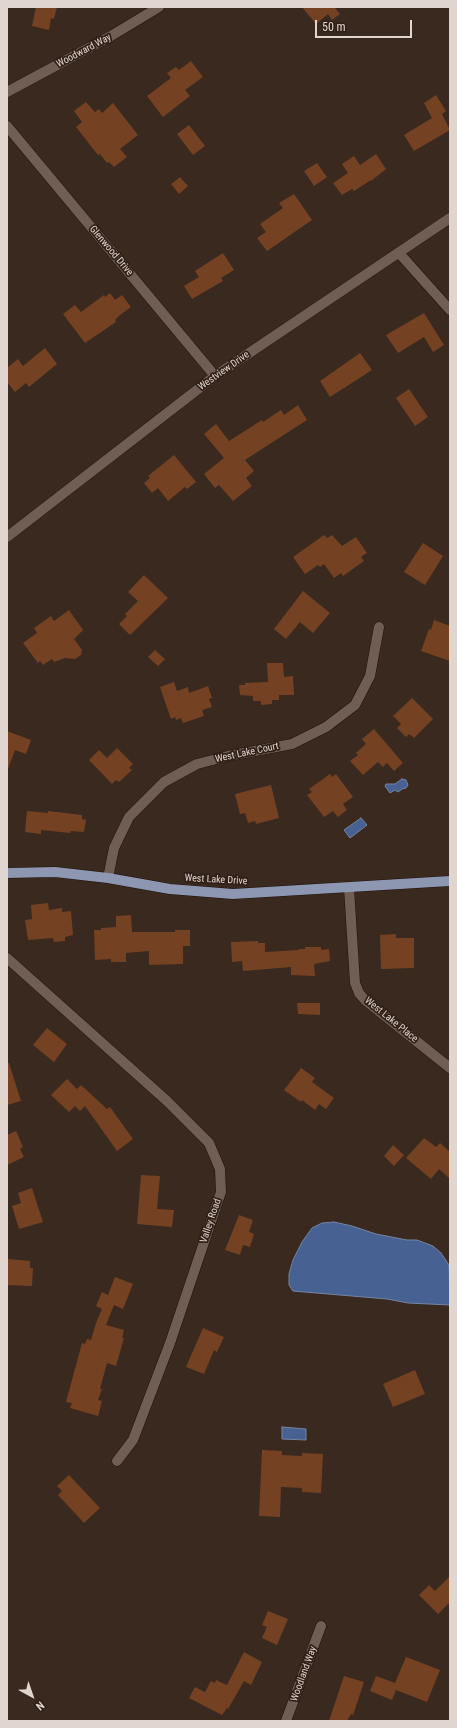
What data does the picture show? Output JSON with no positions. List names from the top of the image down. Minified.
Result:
{"streets":{"main road":["West Lake Drive"],"street":["Woodward Way","Glenwood Drive","Westview Drive","West Lake Court","West Lake Place","Valley Road","Woodland Way"]},"crossings":[["Glenwood Drive","Westview Drive"],["West Lake Court","West Lake Drive"],["West Lake Drive","West Lake Place"]],"scale_bar":"50 m","north":"bottom right"}
